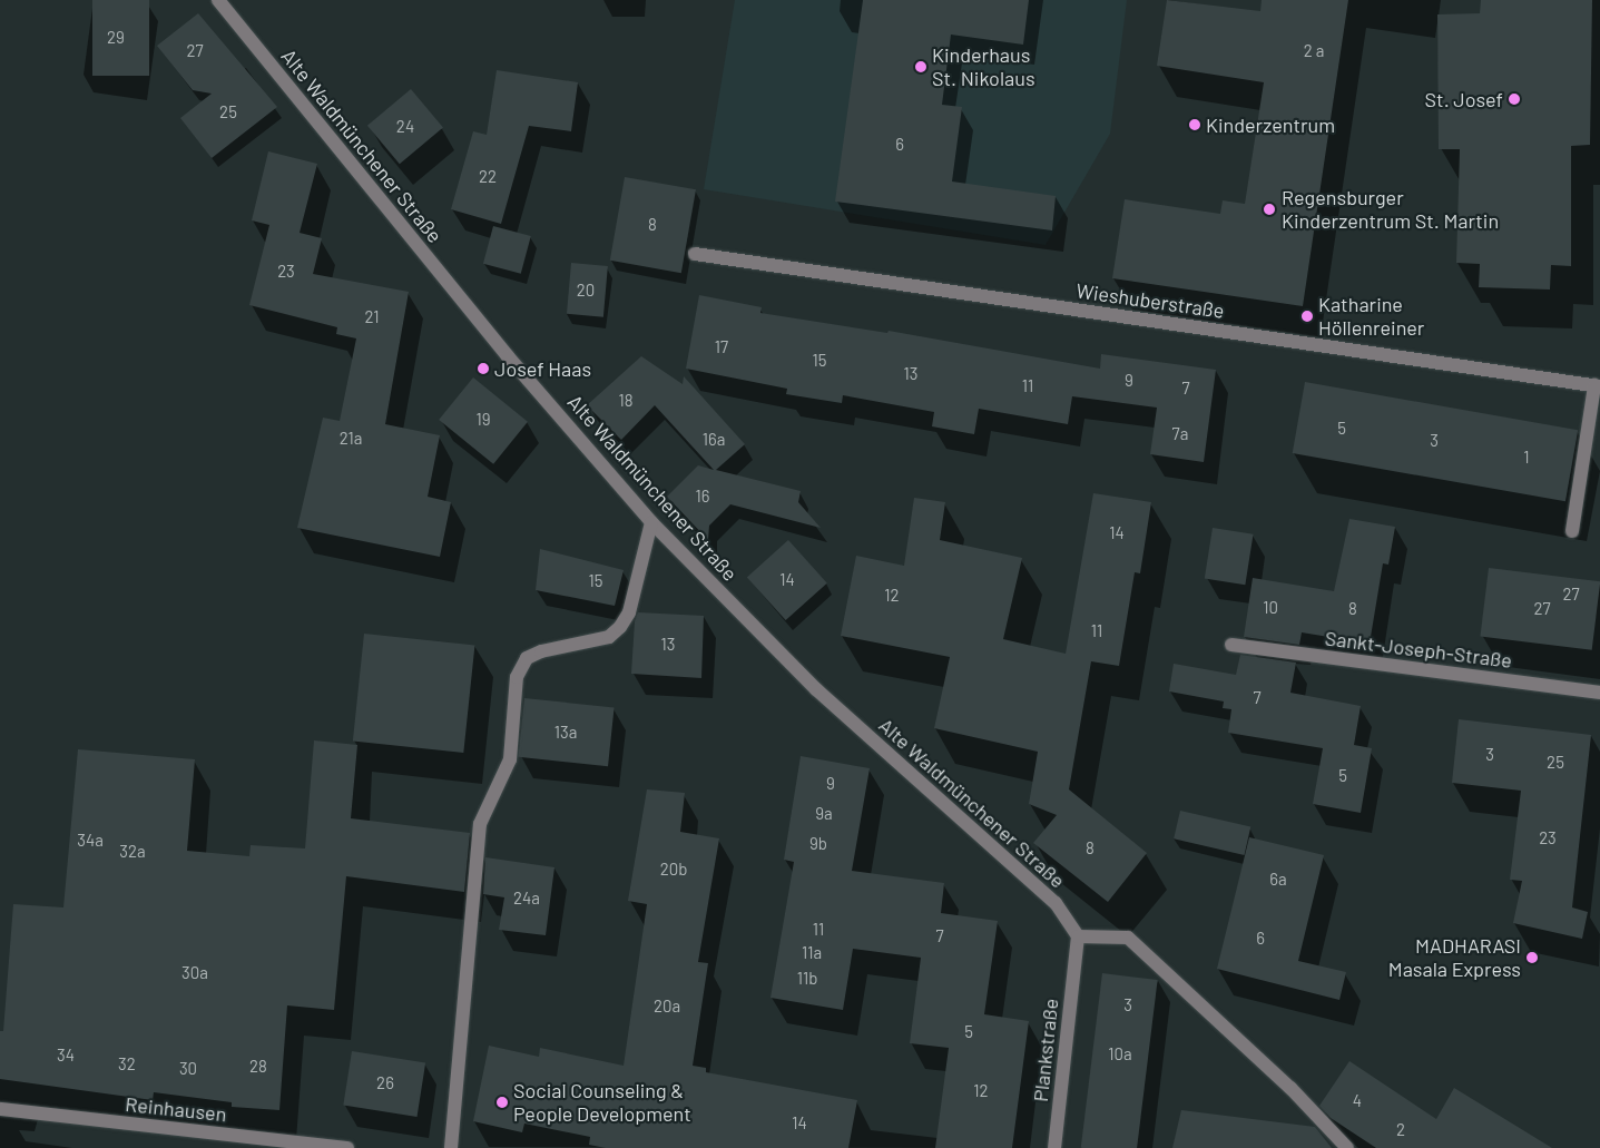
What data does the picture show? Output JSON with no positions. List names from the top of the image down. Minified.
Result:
{"streets":{"street":["Alte Waldmünchener Straße","Wieshuberstraße","Sankt-Joseph-Straße","Plankstraße","Reinhausen"]},"crossings":[["Alte Waldmünchener Straße","Plankstraße"]],"places":["Kinderhaus St. Nikolaus","St. Josef","Kinderzentrum","Regensburger Kinderzentrum St. Martin","Katharine Höllenreiner","Josef Haas","MADHARASI Masala Express","Social Counseling & People Development"],"house_numbers":["29","27","2 a","25","24","6","22","8","23","20","21","17","15","13","9","11","7","18","19","5","7a","21a","16a","3","1","16","14","14","15","27","12","10","8","27","11","13","7","13a","3","25","5","9","9a","23","34a","9b","8","32a","20b","6a","24a","11","7","6","11a","30a","11b","3","20a","5","10a","34","32","28","30","26","12","4","14","2"]}
